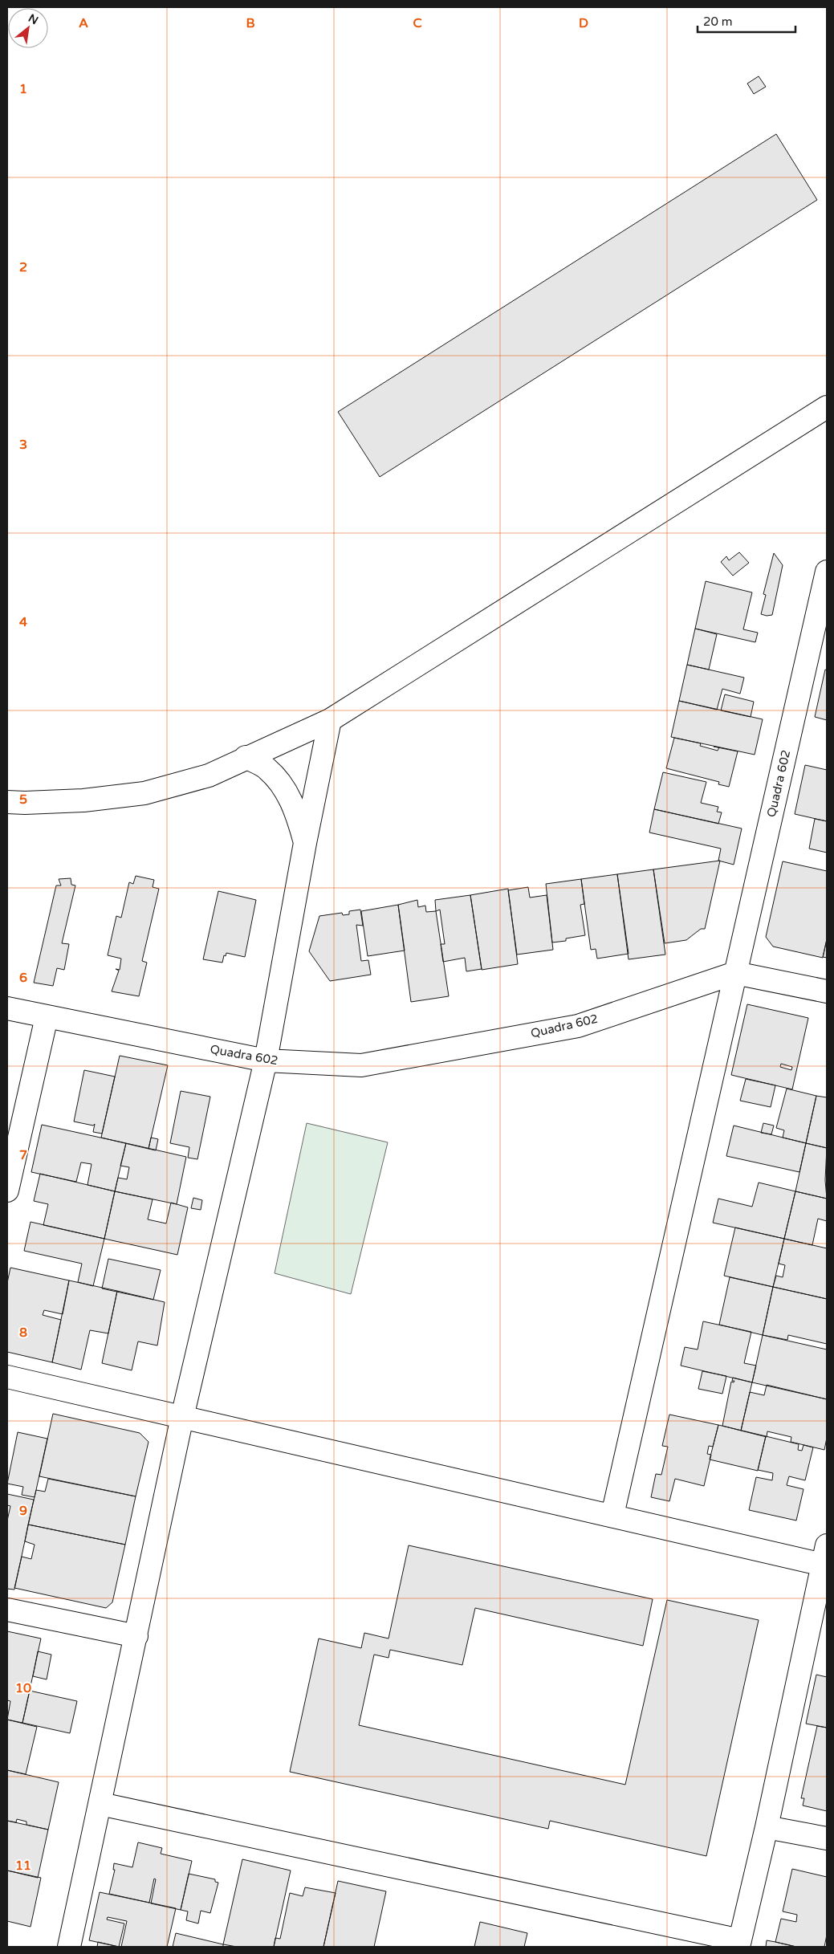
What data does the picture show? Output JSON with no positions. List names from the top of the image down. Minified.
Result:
{"streets":{"street":["Quadra 602"]},"scale_bar":"20 m","north":"top right","grid":{"columns":["A","B","C","D"],"rows":["1","2","3","4","5","6","7","8","9","10","11"]}}
